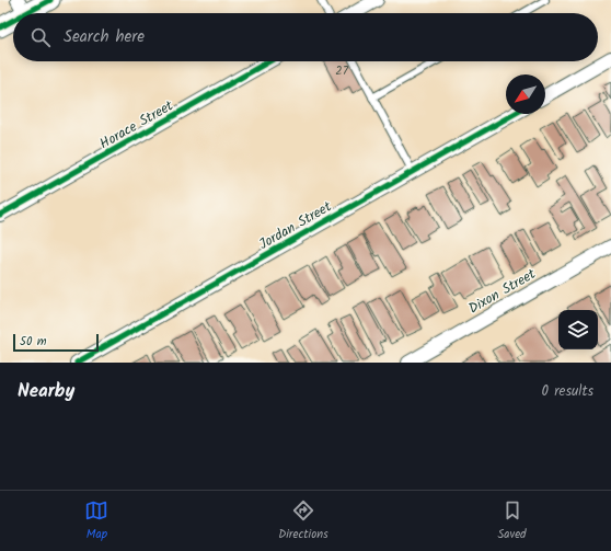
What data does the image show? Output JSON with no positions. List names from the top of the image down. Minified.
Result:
{"streets":{"street":["Horace Street","Jordan Street","Dixon Street"]},"house_numbers":["27"],"scale_bar":"50 m","north":"bottom left","page":{"search":"Search here","scale":"50 m","heading":["Nearby","0 results"],"nav":["Map","Directions","Saved"]}}
